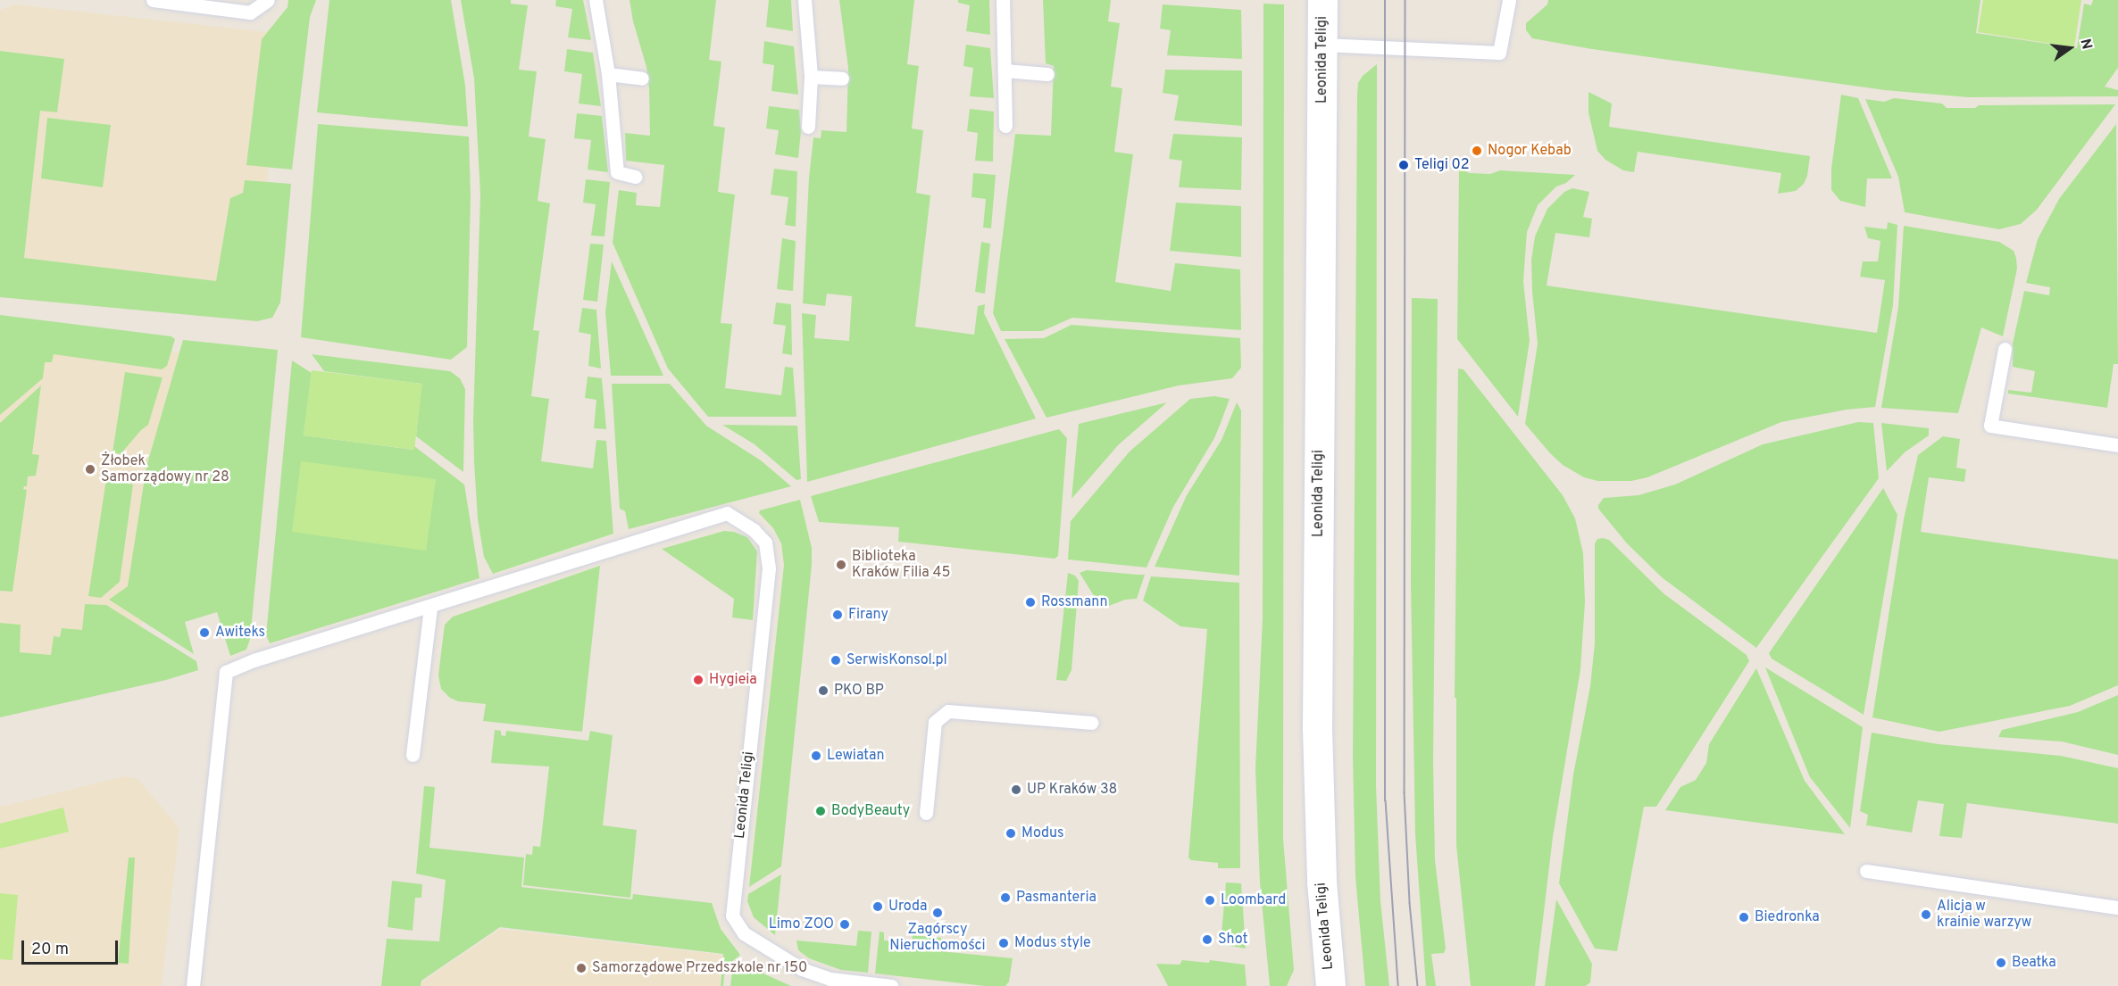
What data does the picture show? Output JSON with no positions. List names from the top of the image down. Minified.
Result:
{"streets":{"street":["Leonida Teligi"]},"places":["Nogor Kebab","Teligi 02","Żłobek Samorządowy nr 28","Biblioteka Kraków Filia 45","Rossmann","Firany","Awiteks","SerwisKonsol.pl","Hygieia","PKO BP","Lewiatan","UP Kraków 38","BodyBeauty","Modus","Pasmanteria","Loombard","Uroda","Zagórscy Nieruchomości","Alicja w krainie warzyw","Biedronka","Limo ZOO","Shot","Modus style","Beatka","Samorządowe Przedszkole nr 150"],"scale_bar":"20 m","north":"right"}
